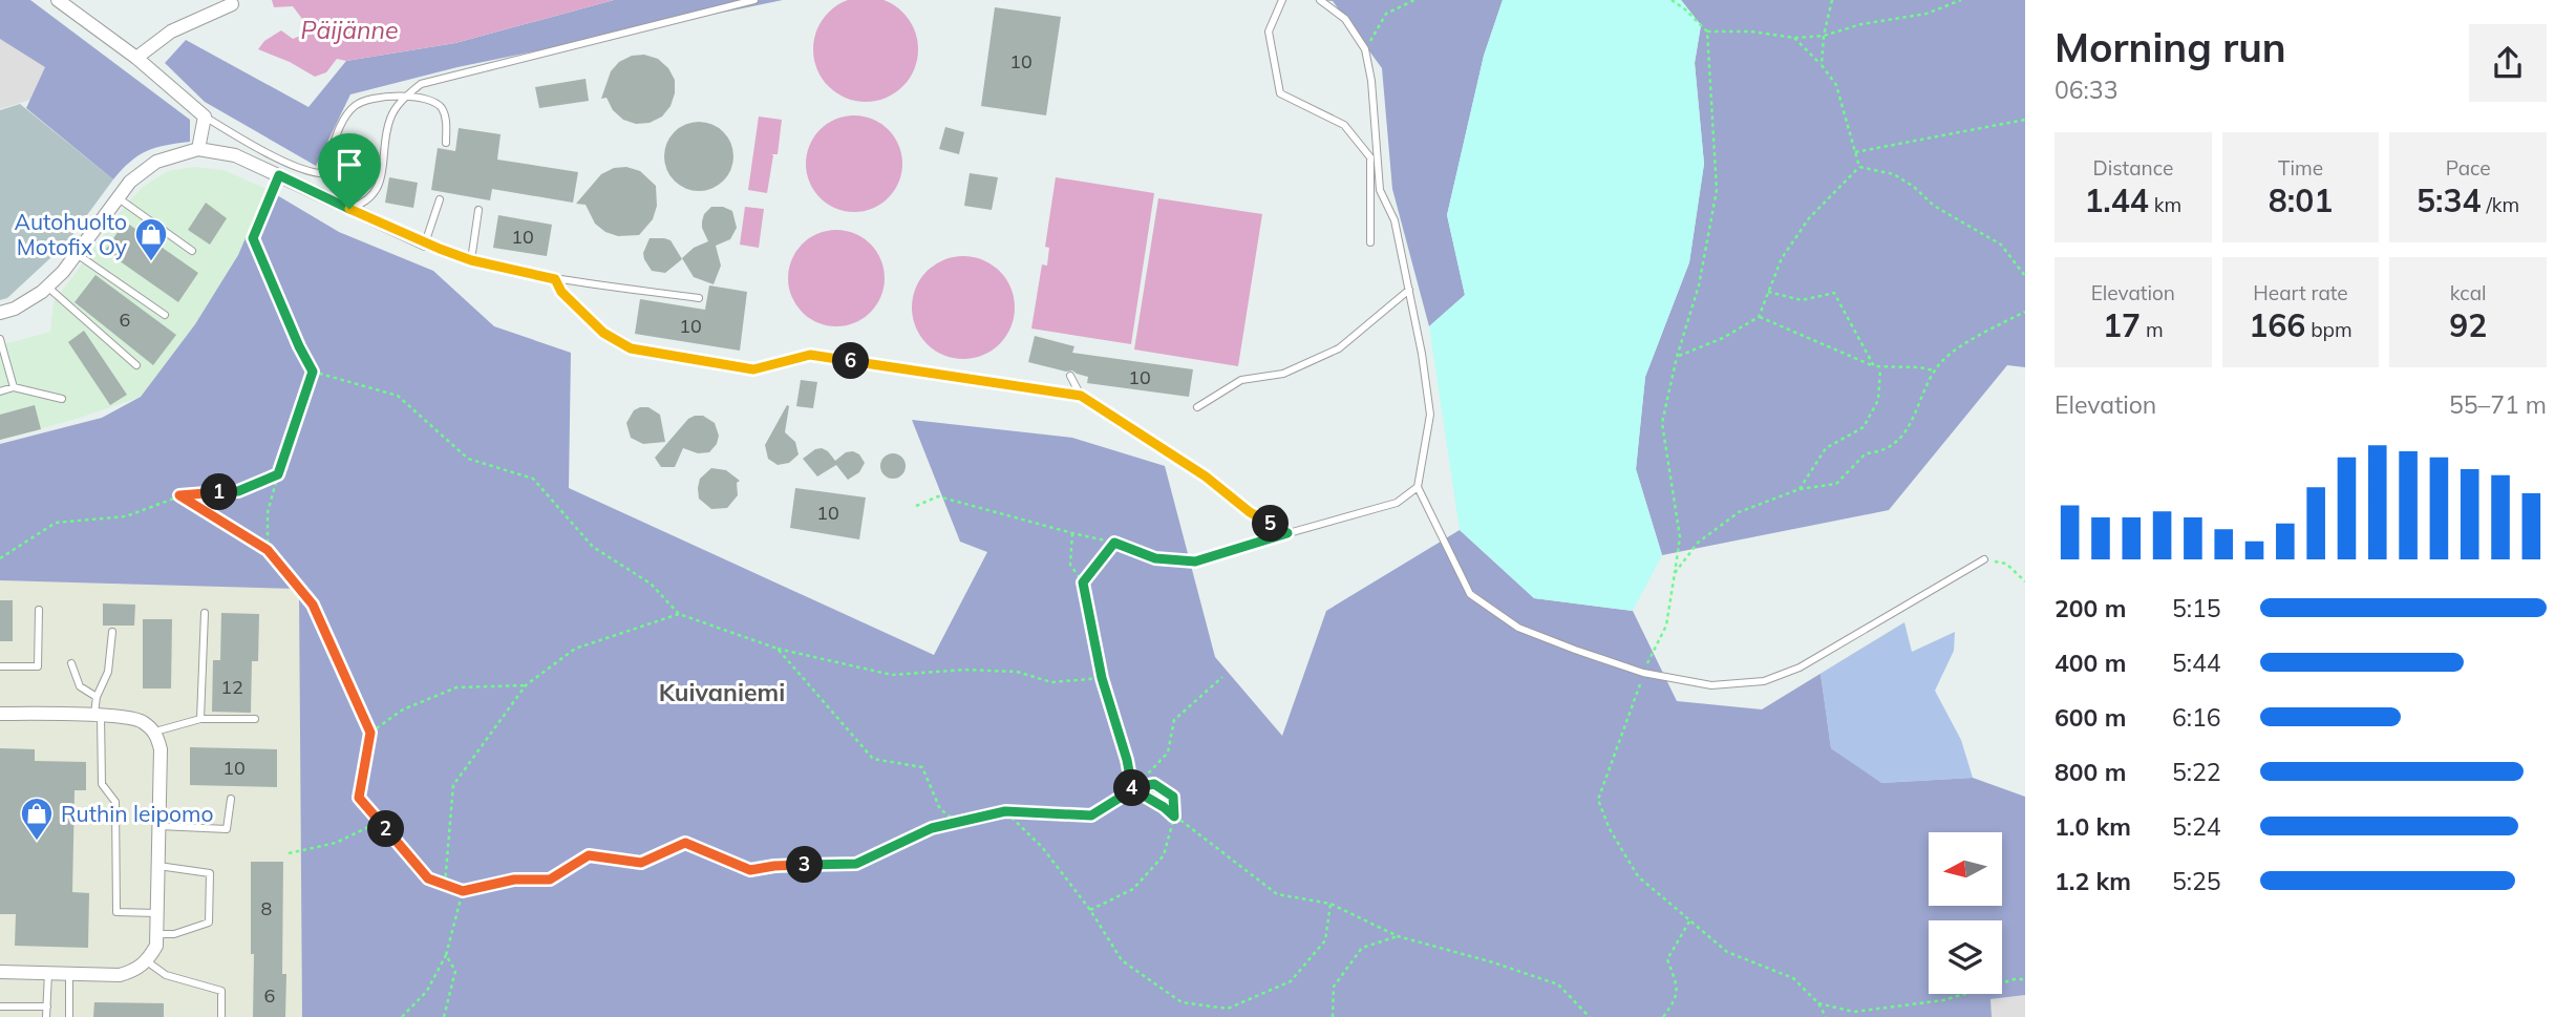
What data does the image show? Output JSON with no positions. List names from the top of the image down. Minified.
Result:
{"districts":["Kuivaniemi"],"water":["Päijänne"],"places":{"shop":["Autohuolto Motofix Oy","Ruthin leipomo"]},"house_numbers":["10","10","6","10","10","10","12","10","8","6"],"north":"left","page":{"heading":["Morning run","06:33"],"stats":[["Distance","1.44 km"],["Time","8:01"],["Pace","5:34 /km"],["Elevation","17 m"],["Heart rate","166 bpm"],["kcal","92"]],"pins":["6","1","5","4","2","3"],"chart":["Elevation","55–71 m"],"list":[{"name":"200 m","note":"5:15"},{"name":"400 m","note":"5:44"},{"name":"600 m","note":"6:16"},{"name":"800 m","note":"5:22"},{"name":"1.0 km","note":"5:24"},{"name":"1.2 km","note":"5:25"}]}}
